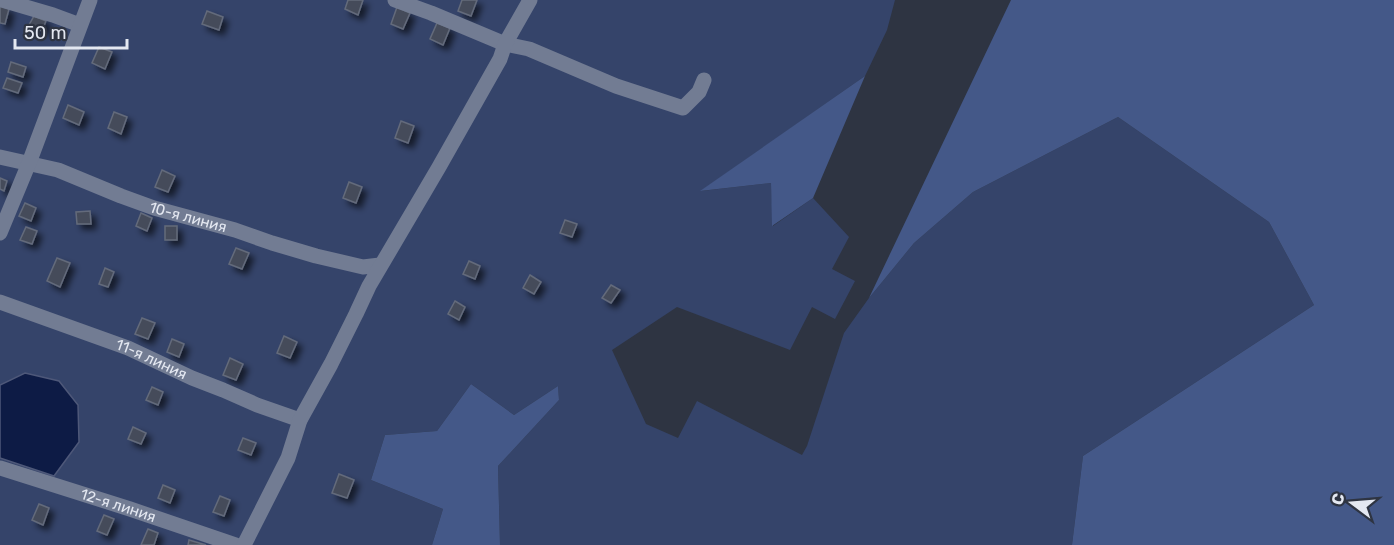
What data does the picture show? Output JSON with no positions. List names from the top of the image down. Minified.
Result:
{"streets":{"street":["10-я линия","11-я линия","12-я линия"]},"scale_bar":"50 m","north":"left"}
